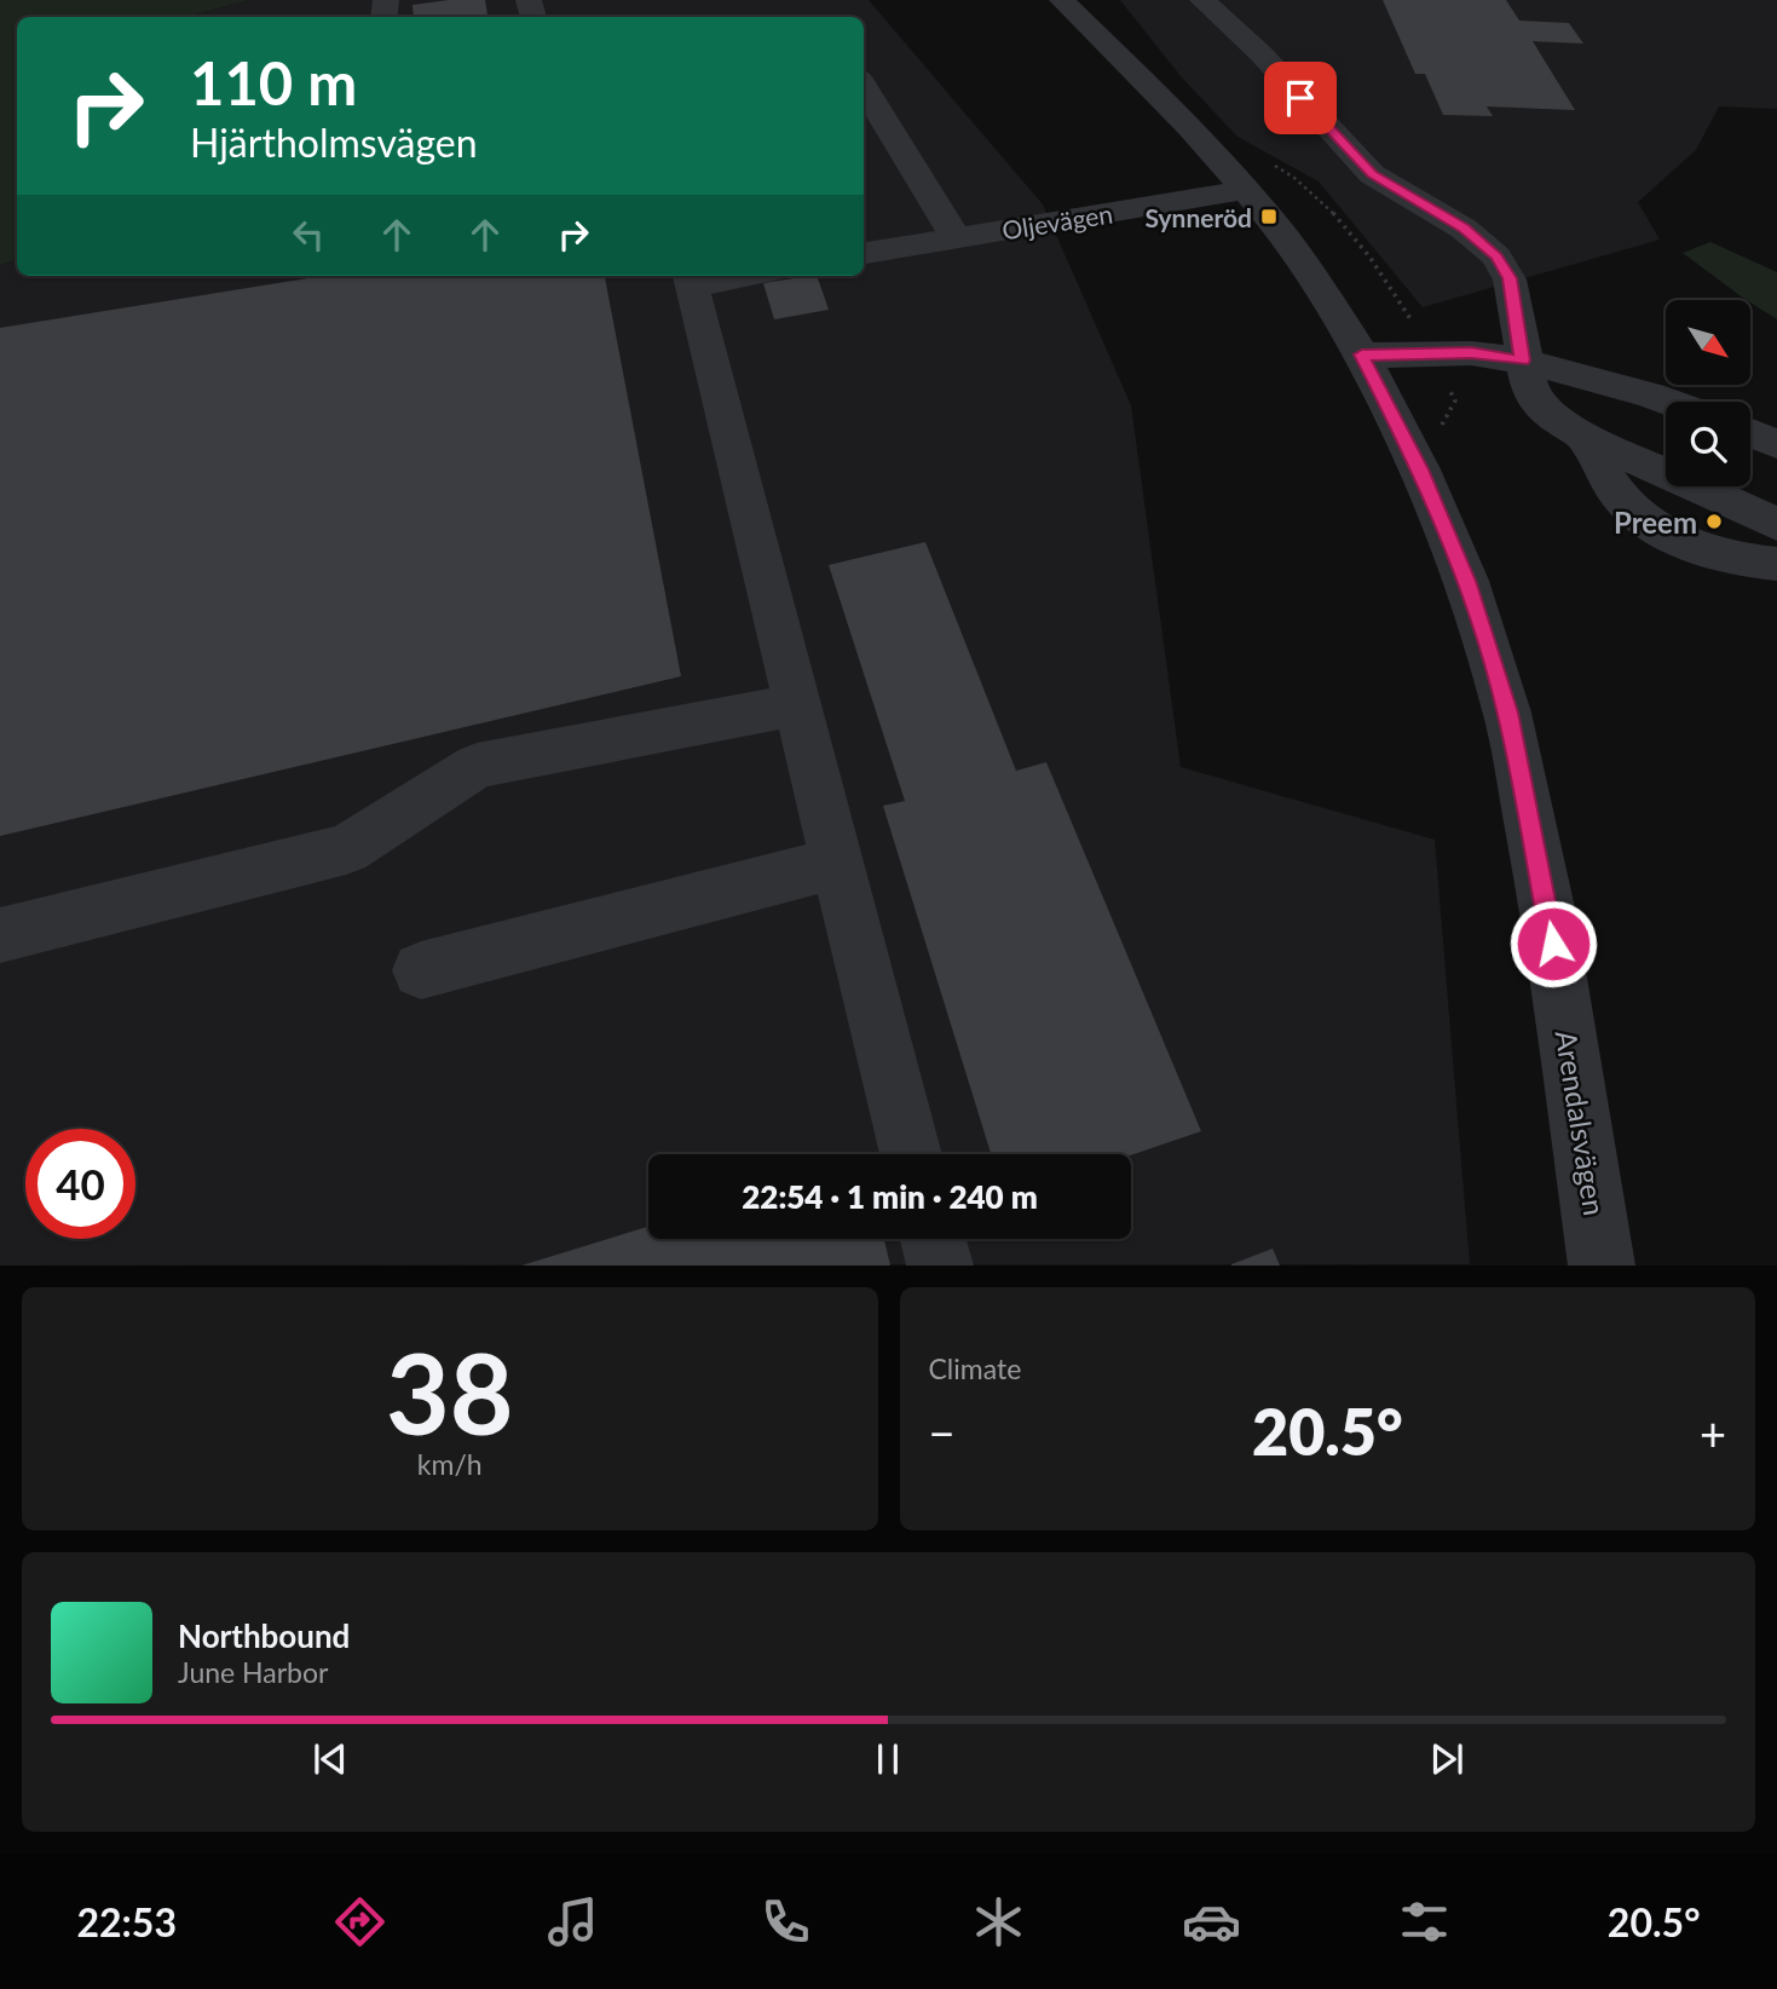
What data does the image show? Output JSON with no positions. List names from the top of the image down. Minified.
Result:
{"streets":{"street":["Oljevägen","Arendalsvägen"]},"places":{"transit":["Synneröd"],"other":["Preem"]},"north":"bottom right","page":{"turn":["110 m","Hjärtholmsvägen"],"limit":"40","trip":"22:54 · 1 min · 240 m","tile":[["38","km/h"],"Climate"],"heat":["−","20.5°","+"],"song":["Northbound","June Harbor"],"tabs":["22:53","20.5°"]}}
